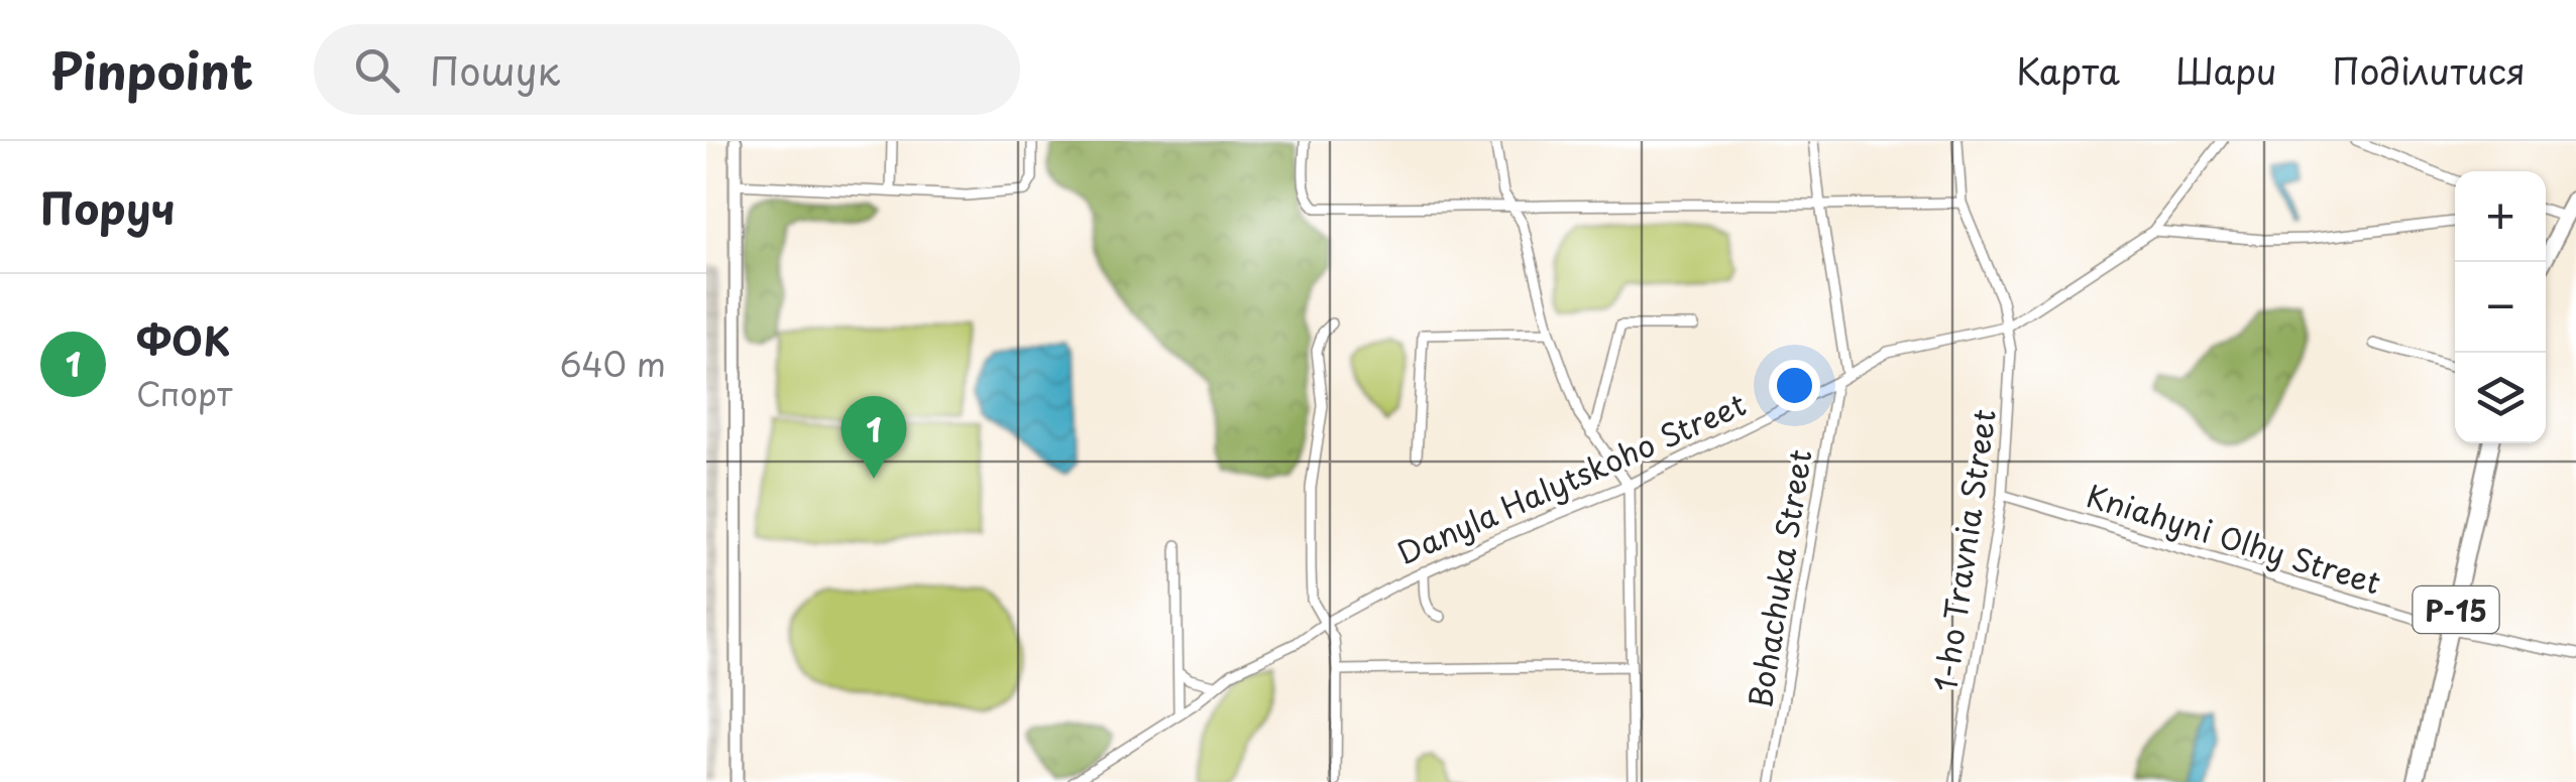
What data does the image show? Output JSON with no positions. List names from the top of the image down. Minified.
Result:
{"streets":{"main road":["Р-15"],"street":["Danyla Halytskoho Street","Kniahyni Olhy Street","1-ho Travnia Street","Bohachuka Street"]},"crossings":[["Danyla Halytskoho Street","1-ho Travnia Street"],["Danyla Halytskoho Street","Bohachuka Street"],["Kniahyni Olhy Street","1-ho Travnia Street"],["Kniahyni Olhy Street","Р-15"]],"page":{"header":"Pinpoint","search":"Пошук","nav":["Карта","Шари","Поділитися"],"heading":"Поруч","map_buttons":["+","−"],"list":[{"mark":"1","name":"ФОК","note":"Спорт","value":"640 m"}],"pins":"1"}}
